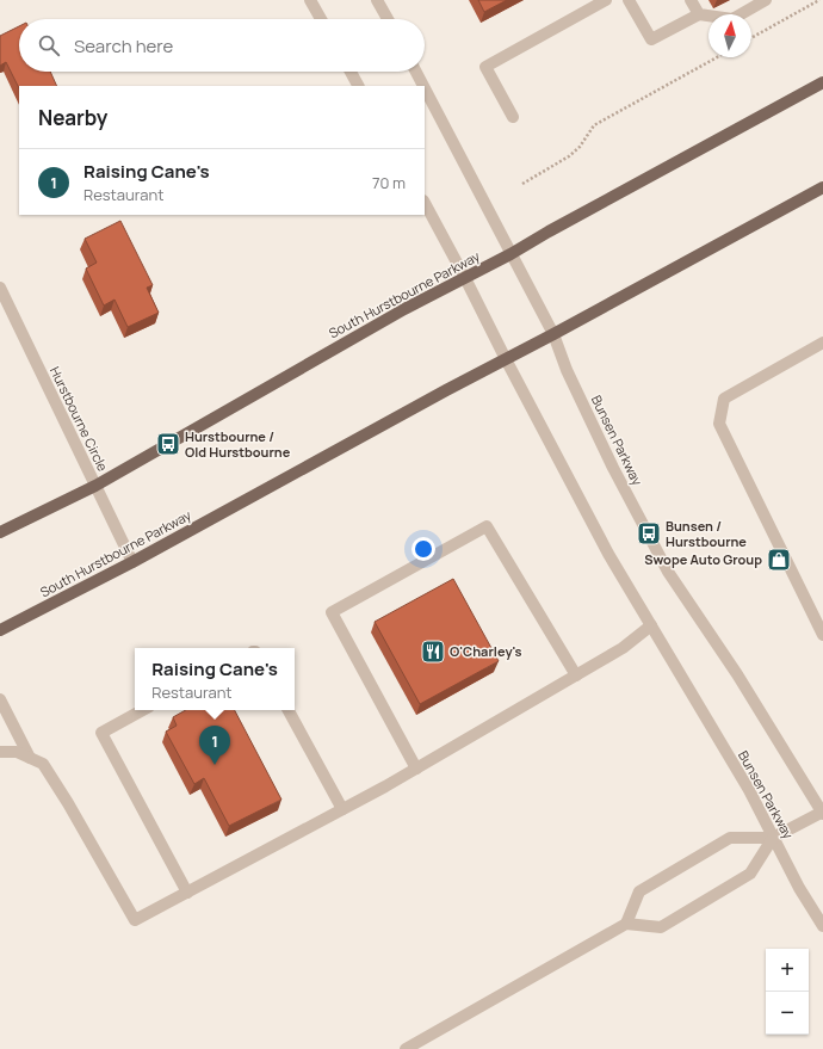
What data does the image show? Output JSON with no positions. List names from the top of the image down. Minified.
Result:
{"streets":{"main road":["South Hurstbourne Parkway"],"street":["Hurstbourne Circle","Bunsen Parkway"]},"crossings":[["South Hurstbourne Parkway","Hurstbourne Circle"],["South Hurstbourne Parkway","Bunsen Parkway"]],"places":{"bus stop":["Hurstbourne / Old Hurstbourne","Bunsen / Hurstbourne"],"shop":["Swope Auto Group"],"restaurant":["O'Charley's"]},"north":"top","page":{"search":"Search here","heading":"Nearby","list":[{"mark":"1","name":"Raising Cane's","note":"Restaurant","value":"70 m"}],"popup":["Raising Cane's","Restaurant"],"pins":"1","map_buttons":["+","−"]}}
